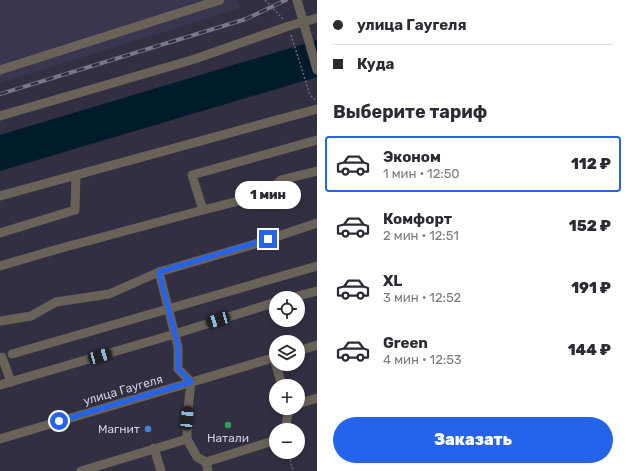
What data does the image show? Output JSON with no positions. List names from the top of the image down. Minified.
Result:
{"streets":{"street":["улица Гаугеля"]},"places":["Натали","Магнит"],"page":{"banner":["улица Гаугеля","Куда"],"heading":"Выберите тариф","list":[{"name":"Эконом","note":"1 мин · 12:50","value":"112 ₽"},{"name":"Комфорт","note":"2 мин · 12:51","value":"152 ₽"},{"name":"XL","note":"3 мин · 12:52","value":"191 ₽"},{"name":"Green","note":"4 мин · 12:53","value":"144 ₽"}],"bubble":"1 мин","map_buttons":["+","−"],"buttons":"Заказать"}}
